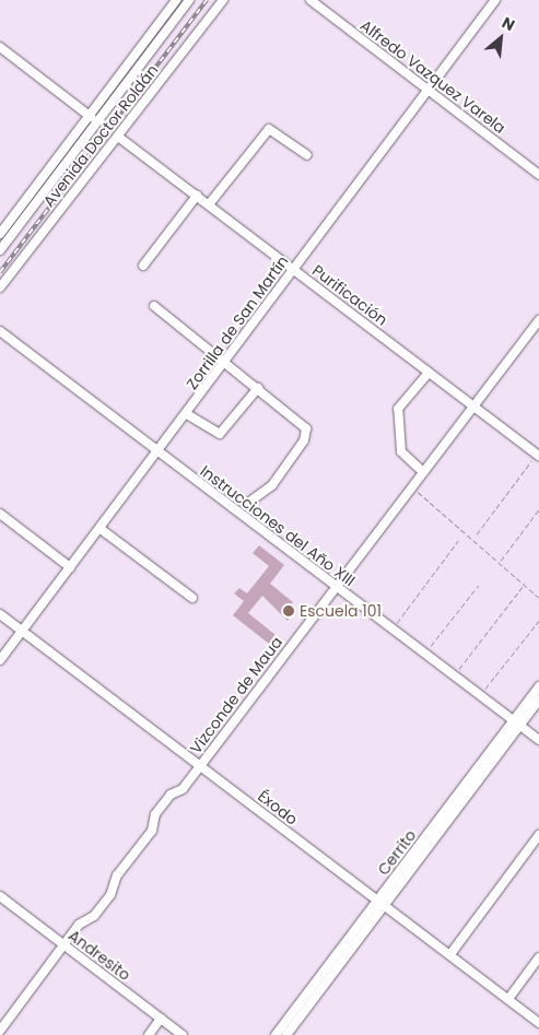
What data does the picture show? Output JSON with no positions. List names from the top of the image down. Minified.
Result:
{"streets":{"street":["Alfredo Vazquez Varela","Avenida Doctor Roldán","Purificación","Zorrilla de San Martín","Instrucciones del Año XIII","Vizconde de Maua","Éxodo","Cerrito","Andresito"]},"crossings":[["Alfredo Vazquez Varela","Zorrilla de San Martín"],["Avenida Doctor Roldán","Purificación"],["Purificación","Zorrilla de San Martín"],["Purificación","Vizconde de Maua"],["Zorrilla de San Martín","Instrucciones del Año XIII"],["Zorrilla de San Martín","Éxodo"],["Instrucciones del Año XIII","Vizconde de Maua"],["Instrucciones del Año XIII","Cerrito"],["Vizconde de Maua","Éxodo"],["Vizconde de Maua","Andresito"],["Éxodo","Cerrito"]],"places":["Escuela 101"],"north":"top right"}
